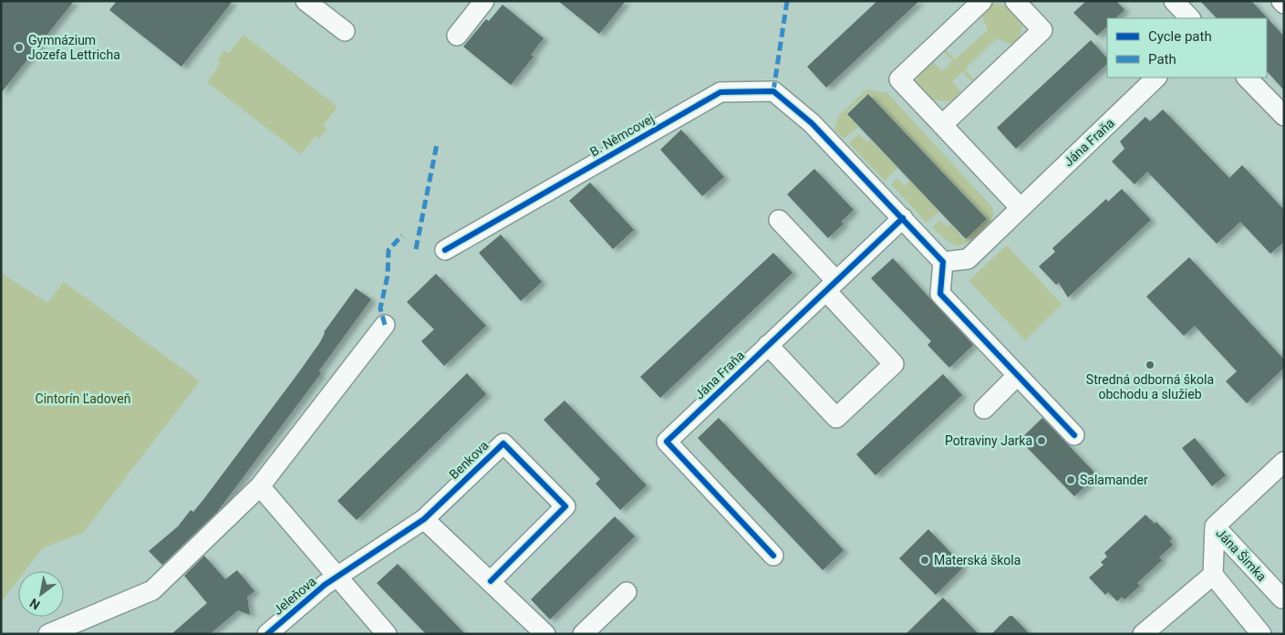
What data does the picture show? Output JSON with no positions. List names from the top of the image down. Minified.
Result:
{"streets":{"street":["B. Němcovej","Jána Fraňa","Benkova","Jána Šimka","Jeleňova"]},"crossings":[["B. Němcovej","Jána Fraňa"],["Benkova","Jeleňova"]],"parks":["Cintorín Ľadoveň"],"places":["Gymnázium Jozefa Lettricha","Stredná odborná škola obchodu a služieb","Potraviny Jarka","Salamander","Materská škola"],"legend":["Cycle path","Path"],"north":"bottom left"}
